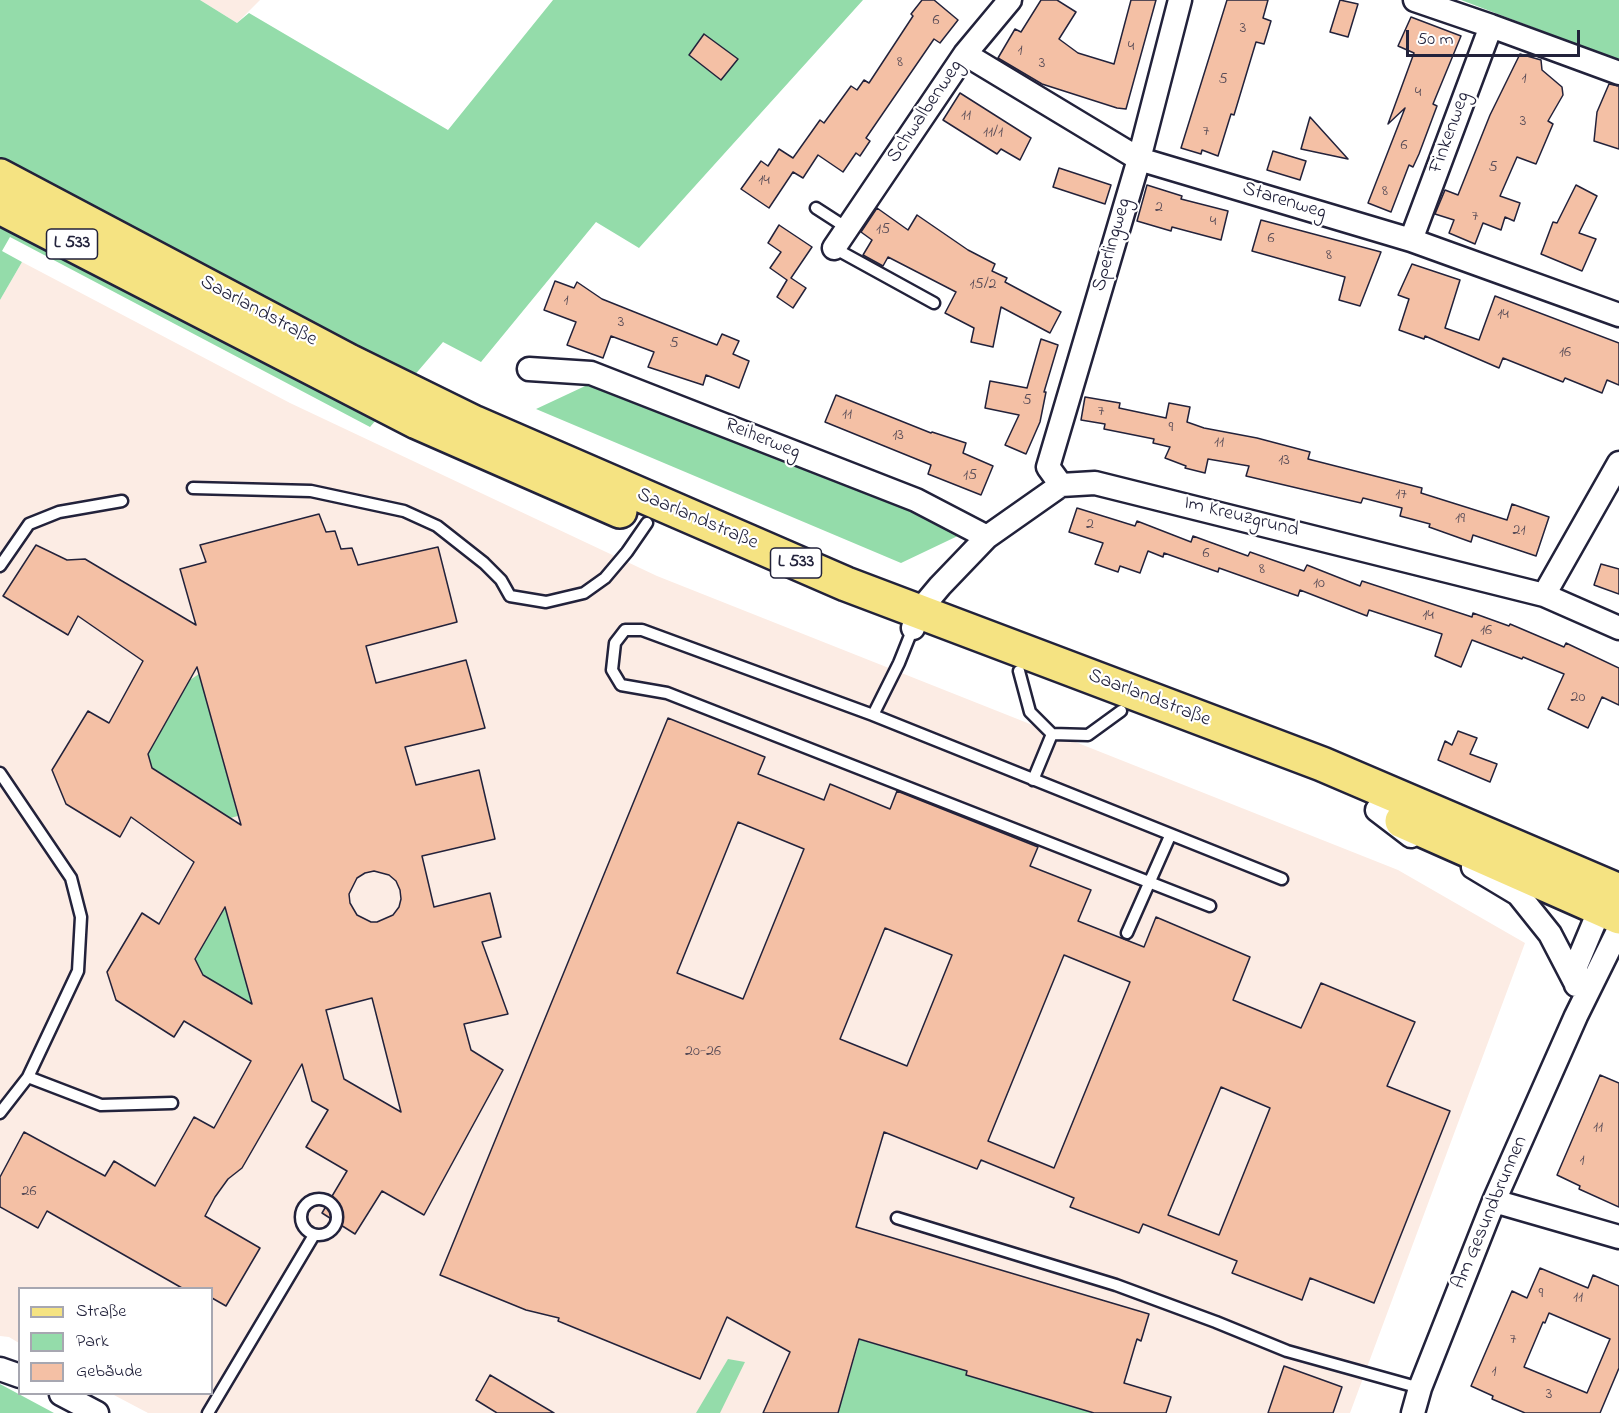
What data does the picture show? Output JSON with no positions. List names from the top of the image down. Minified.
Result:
{"streets":{"main road":["L 533","Saarlandstraße"],"street":["Schwalbenweg","Finkenweg","Starenweg","Sperlingweg","Reiherweg","Im Kreuzgrund","Am Gesundbrunnen"]},"crossings":[["Schwalbenweg","Starenweg"],["Finkenweg","Starenweg"],["Starenweg","Sperlingweg"],["Sperlingweg","Im Kreuzgrund"],["Saarlandstraße","Am Gesundbrunnen"]],"house_numbers":["6","3","4","1","8","3","1","5","4","11","3","7","11/1","6","5","14","8","2","7","4","15","6","8","15/2","1","14","3","5","16","5","7","11","9","13","11","13","15","17","19","2","21","6","8","10","14","16","20","20-26","11","1","26","9","11","7","1","3"],"legend":["Straße","Park","Gebäude"],"scale_bar":"50 m"}
